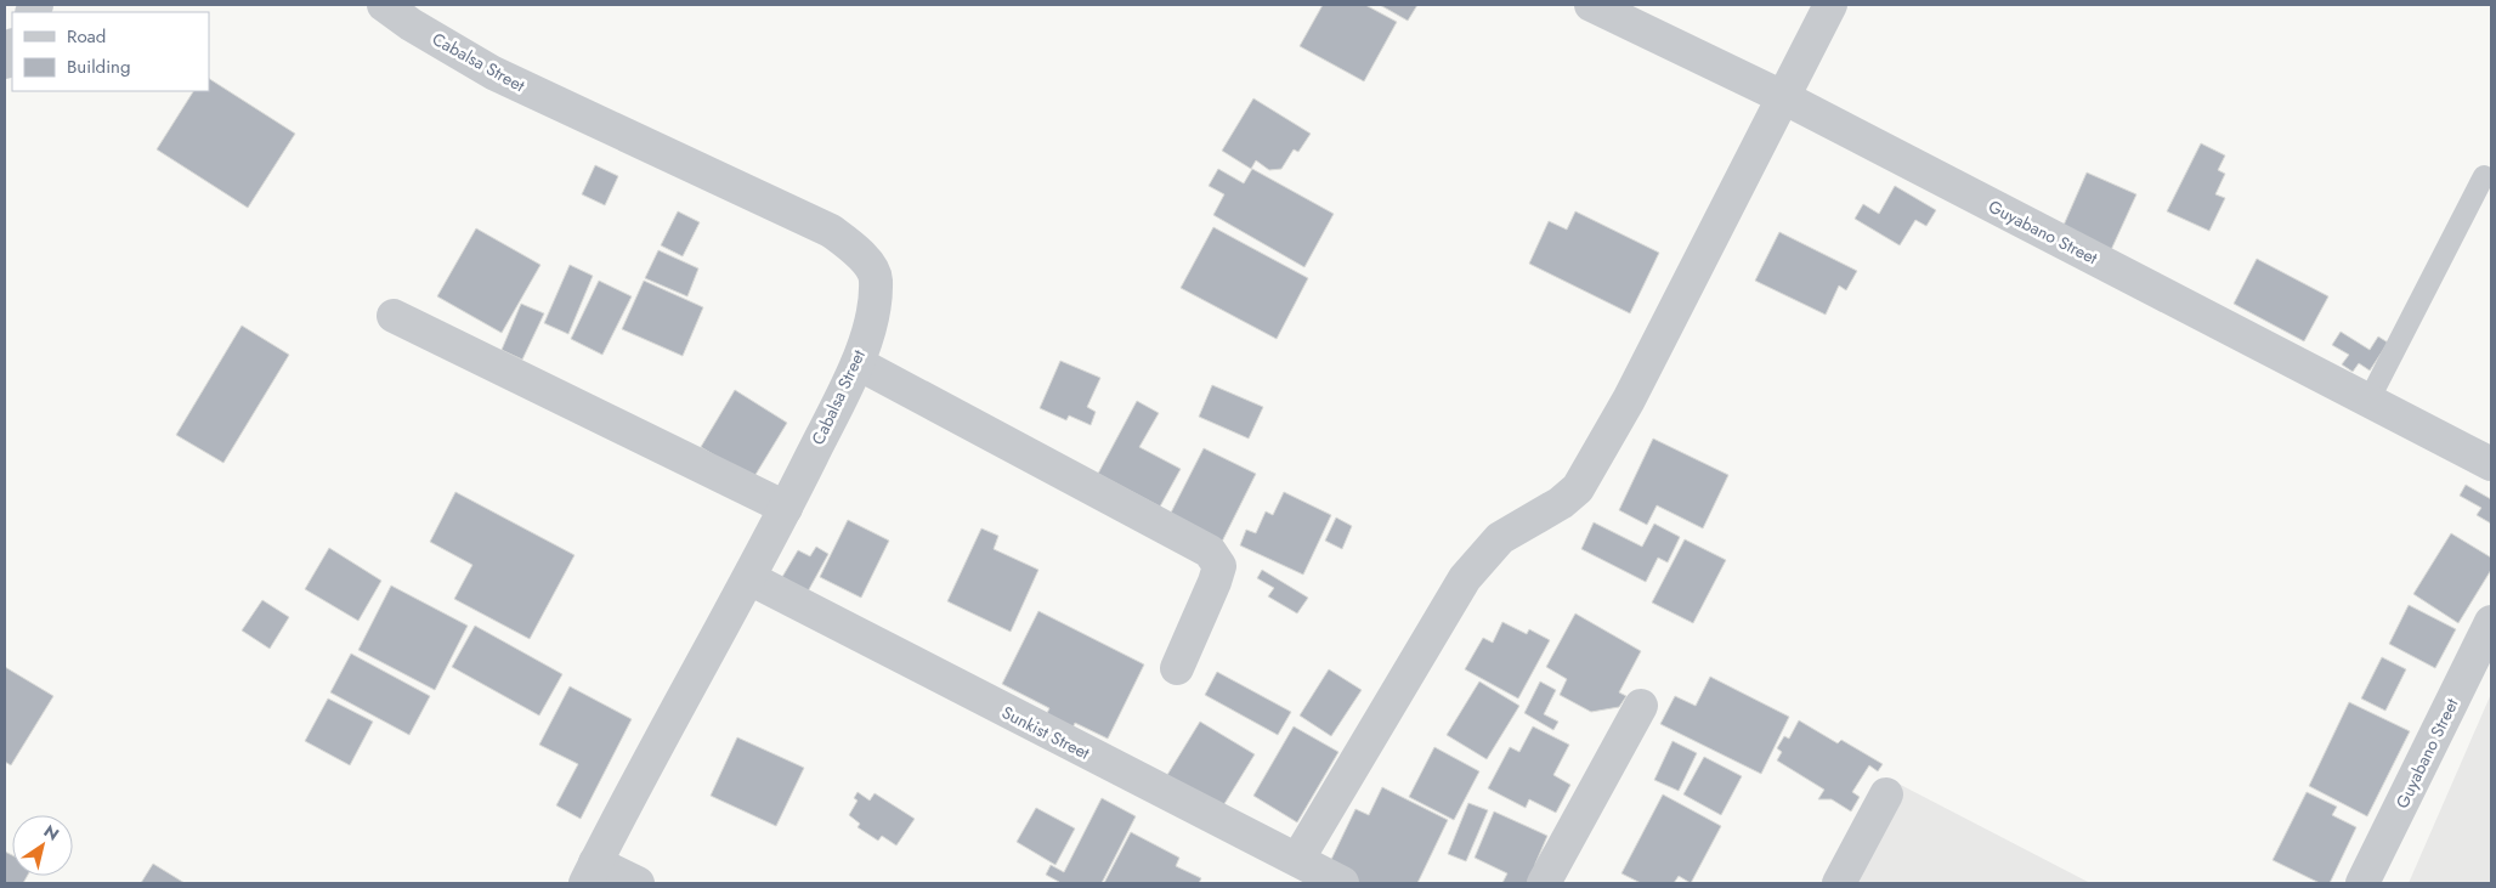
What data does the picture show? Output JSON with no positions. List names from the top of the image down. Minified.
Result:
{"streets":{"street":["Cabalsa Street","Guyabano Street","Sunkist Street"]},"crossings":[["Cabalsa Street","Sunkist Street"]],"legend":["Road","Building"],"north":"top right"}
